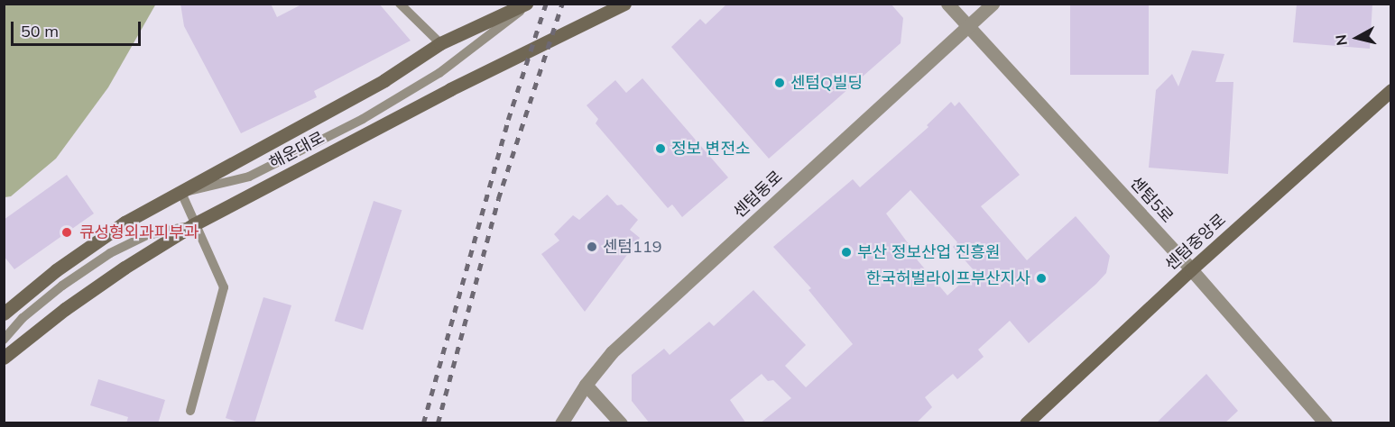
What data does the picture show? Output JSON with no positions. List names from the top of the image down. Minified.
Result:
{"streets":{"main road":["해운대로","센텀중앙로"],"street":["센텀동로","센텀5로"]},"crossings":[["센텀동로","센텀5로"],["센텀5로","센텀중앙로"]],"places":["센텀Q빌딩","정보 변전소","큐성형외과피부과","센텀119","부산 정보산업 진흥원","한국허벌라이프부산지사"],"scale_bar":"50 m","north":"left"}
